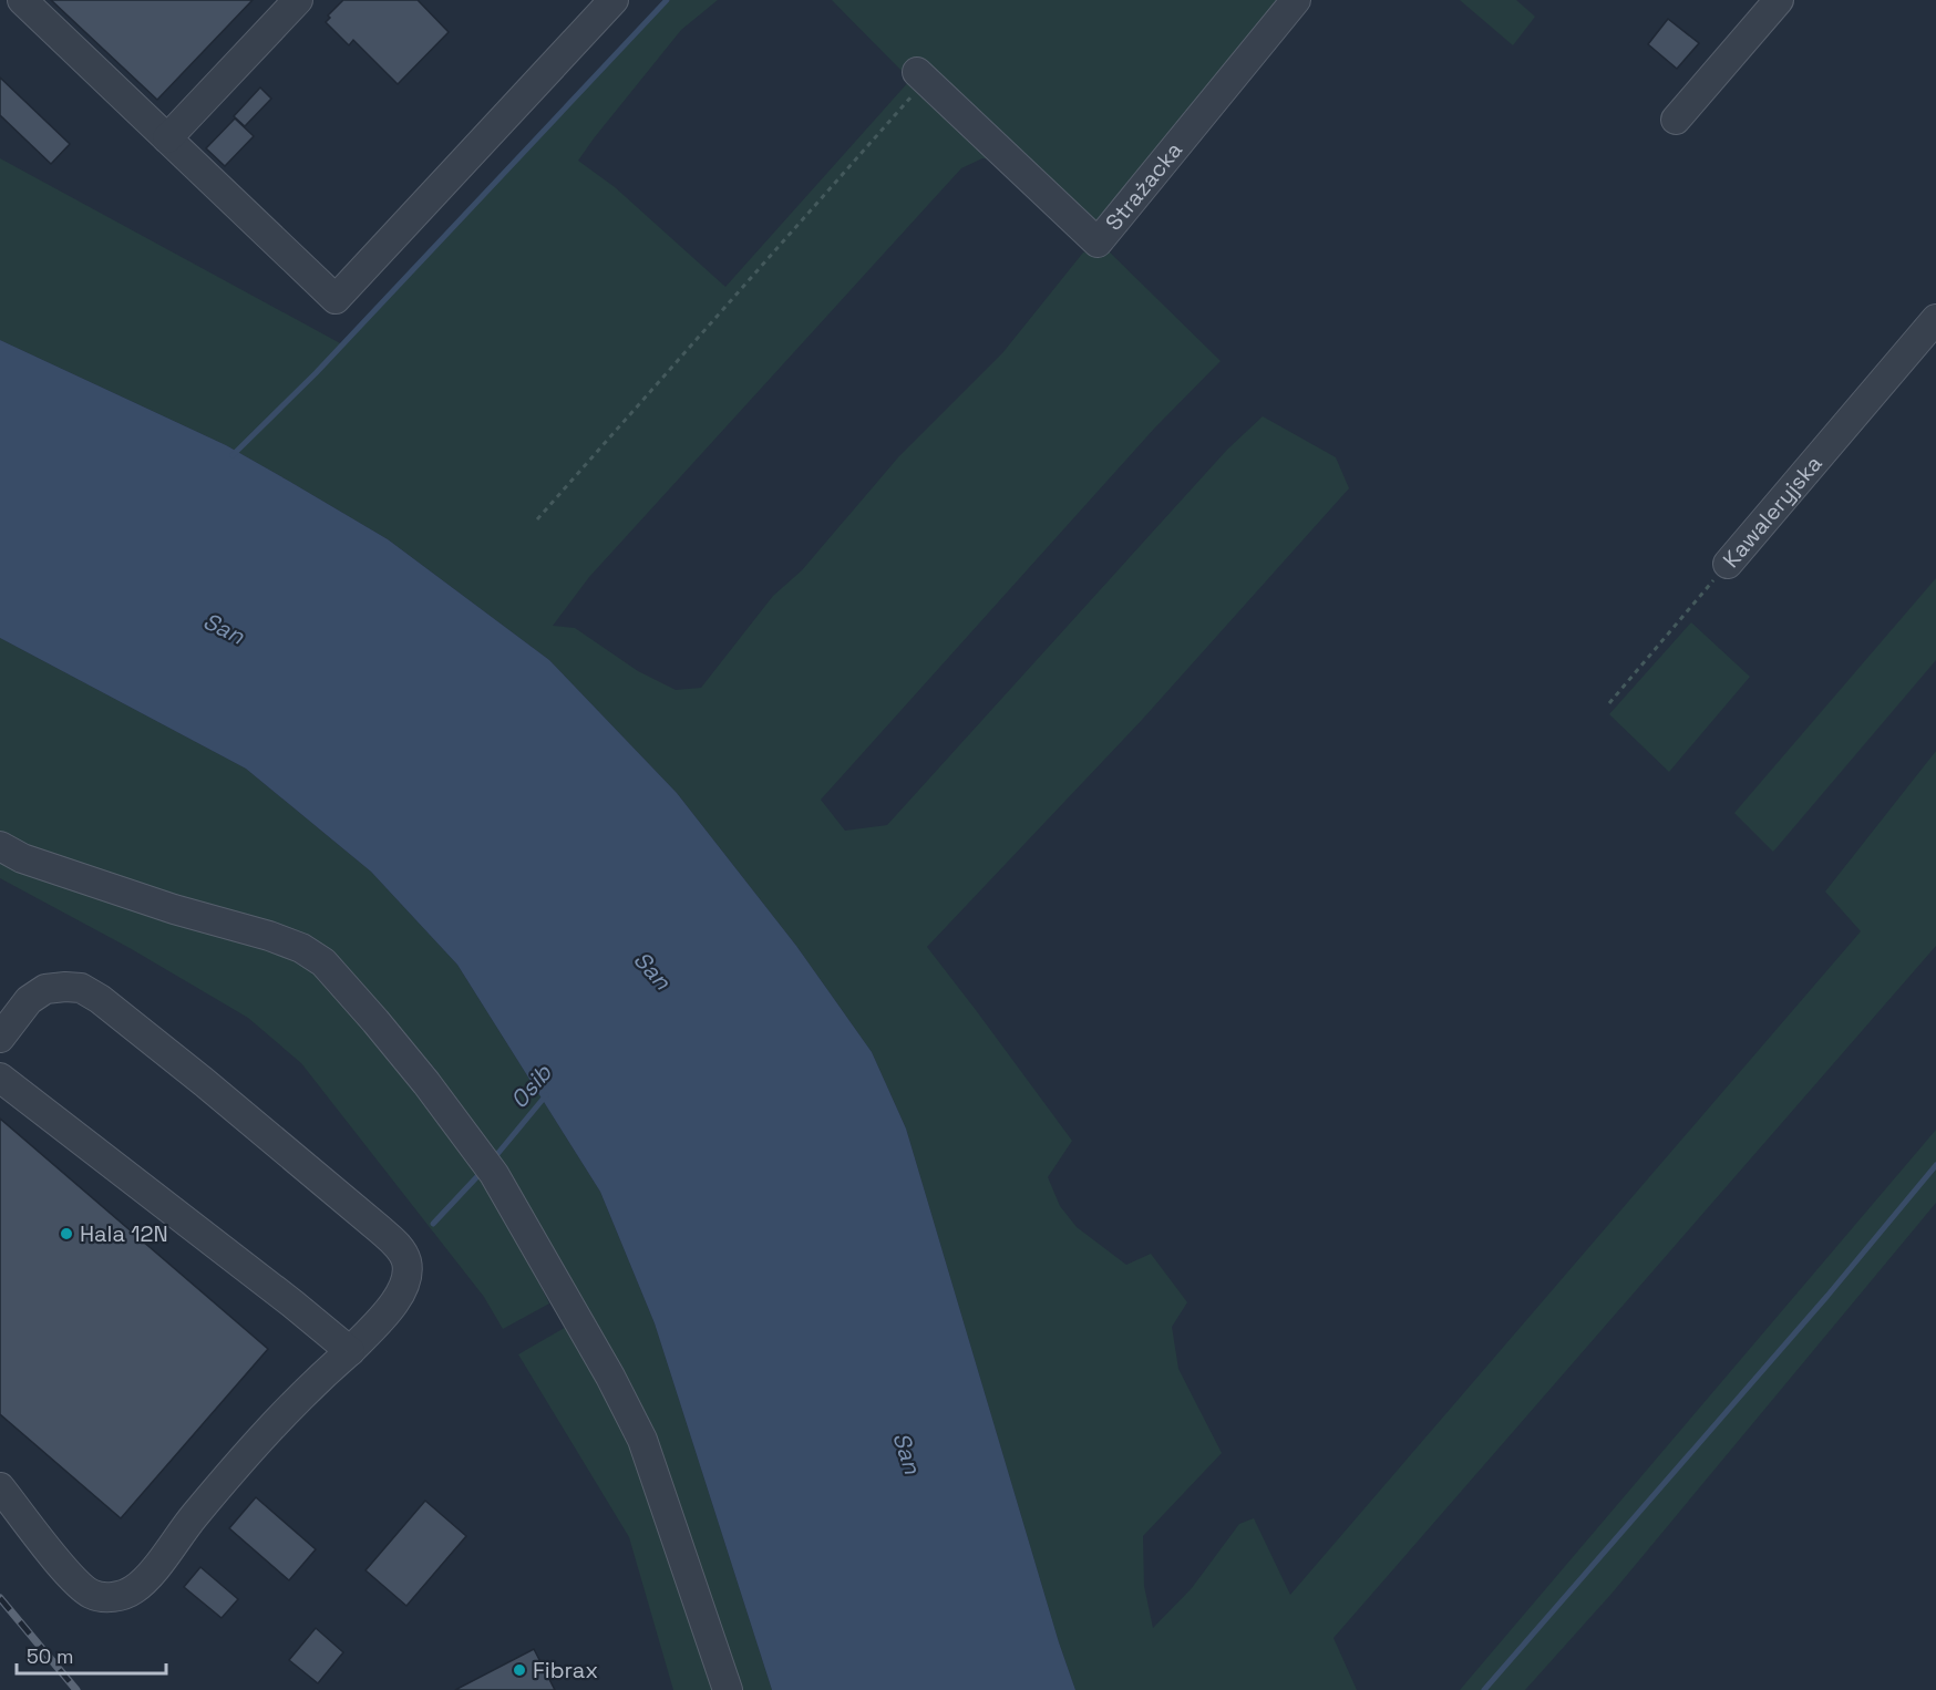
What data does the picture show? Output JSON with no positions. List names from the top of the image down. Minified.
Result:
{"streets":{"street":["Strażacka","Kawaleryjska"]},"water":["San","Osib"],"places":["Hala 12N","Fibrax"],"scale_bar":"50 m"}
